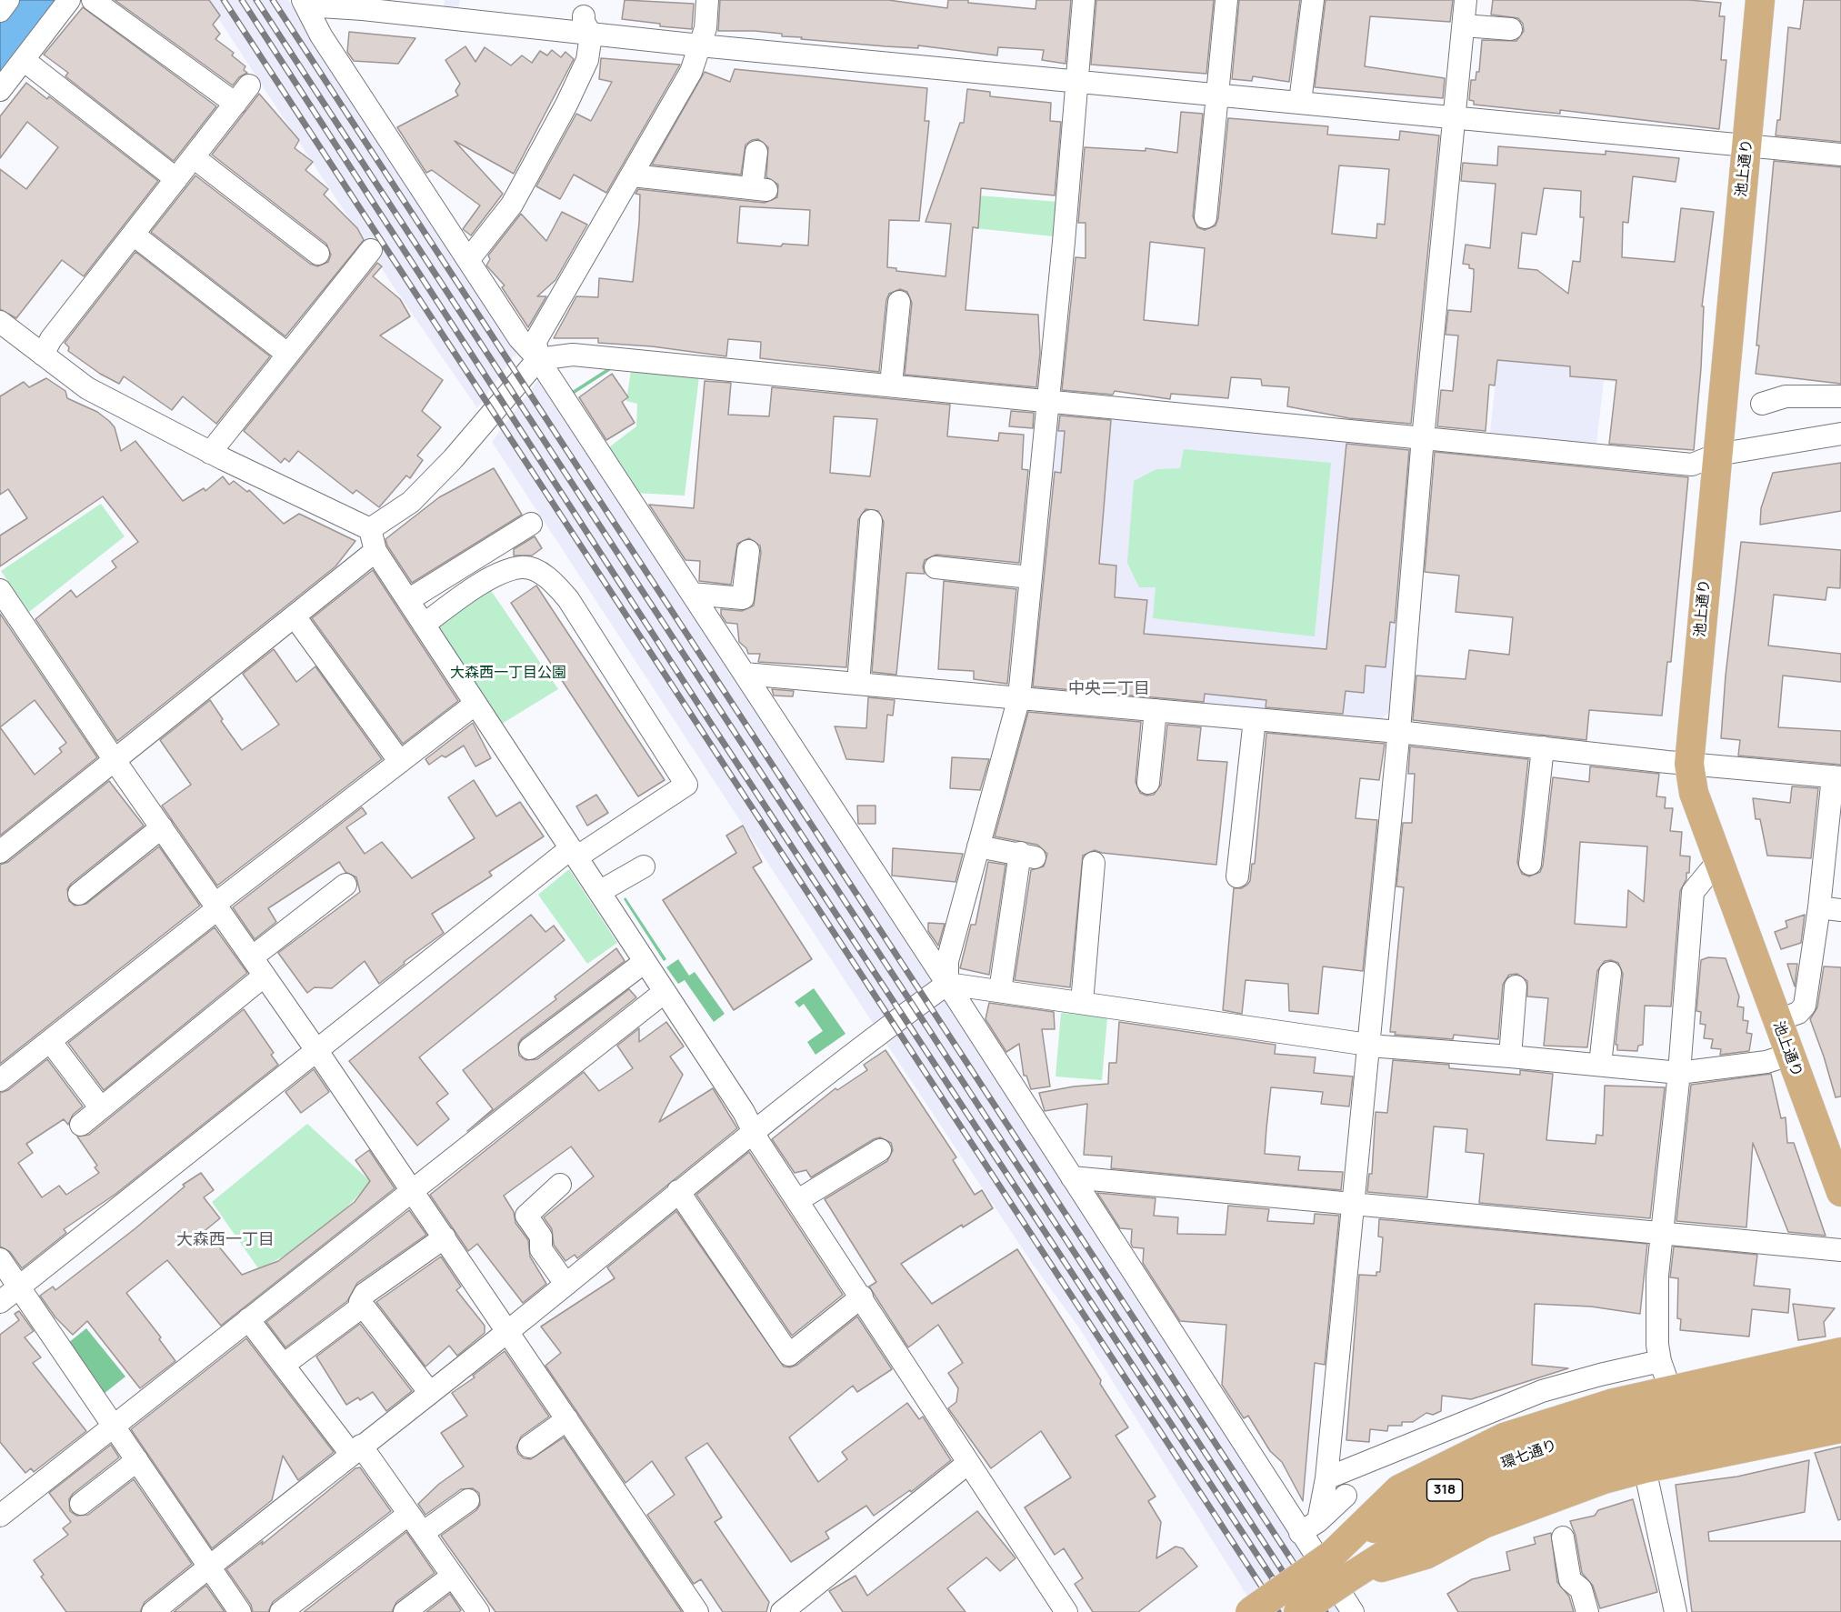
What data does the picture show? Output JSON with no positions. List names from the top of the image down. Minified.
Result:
{"streets":{"main road":["池上通り","環七通り","318"]},"districts":["中央二丁目","大森西一丁目"],"parks":["大森西一丁目公園"]}
